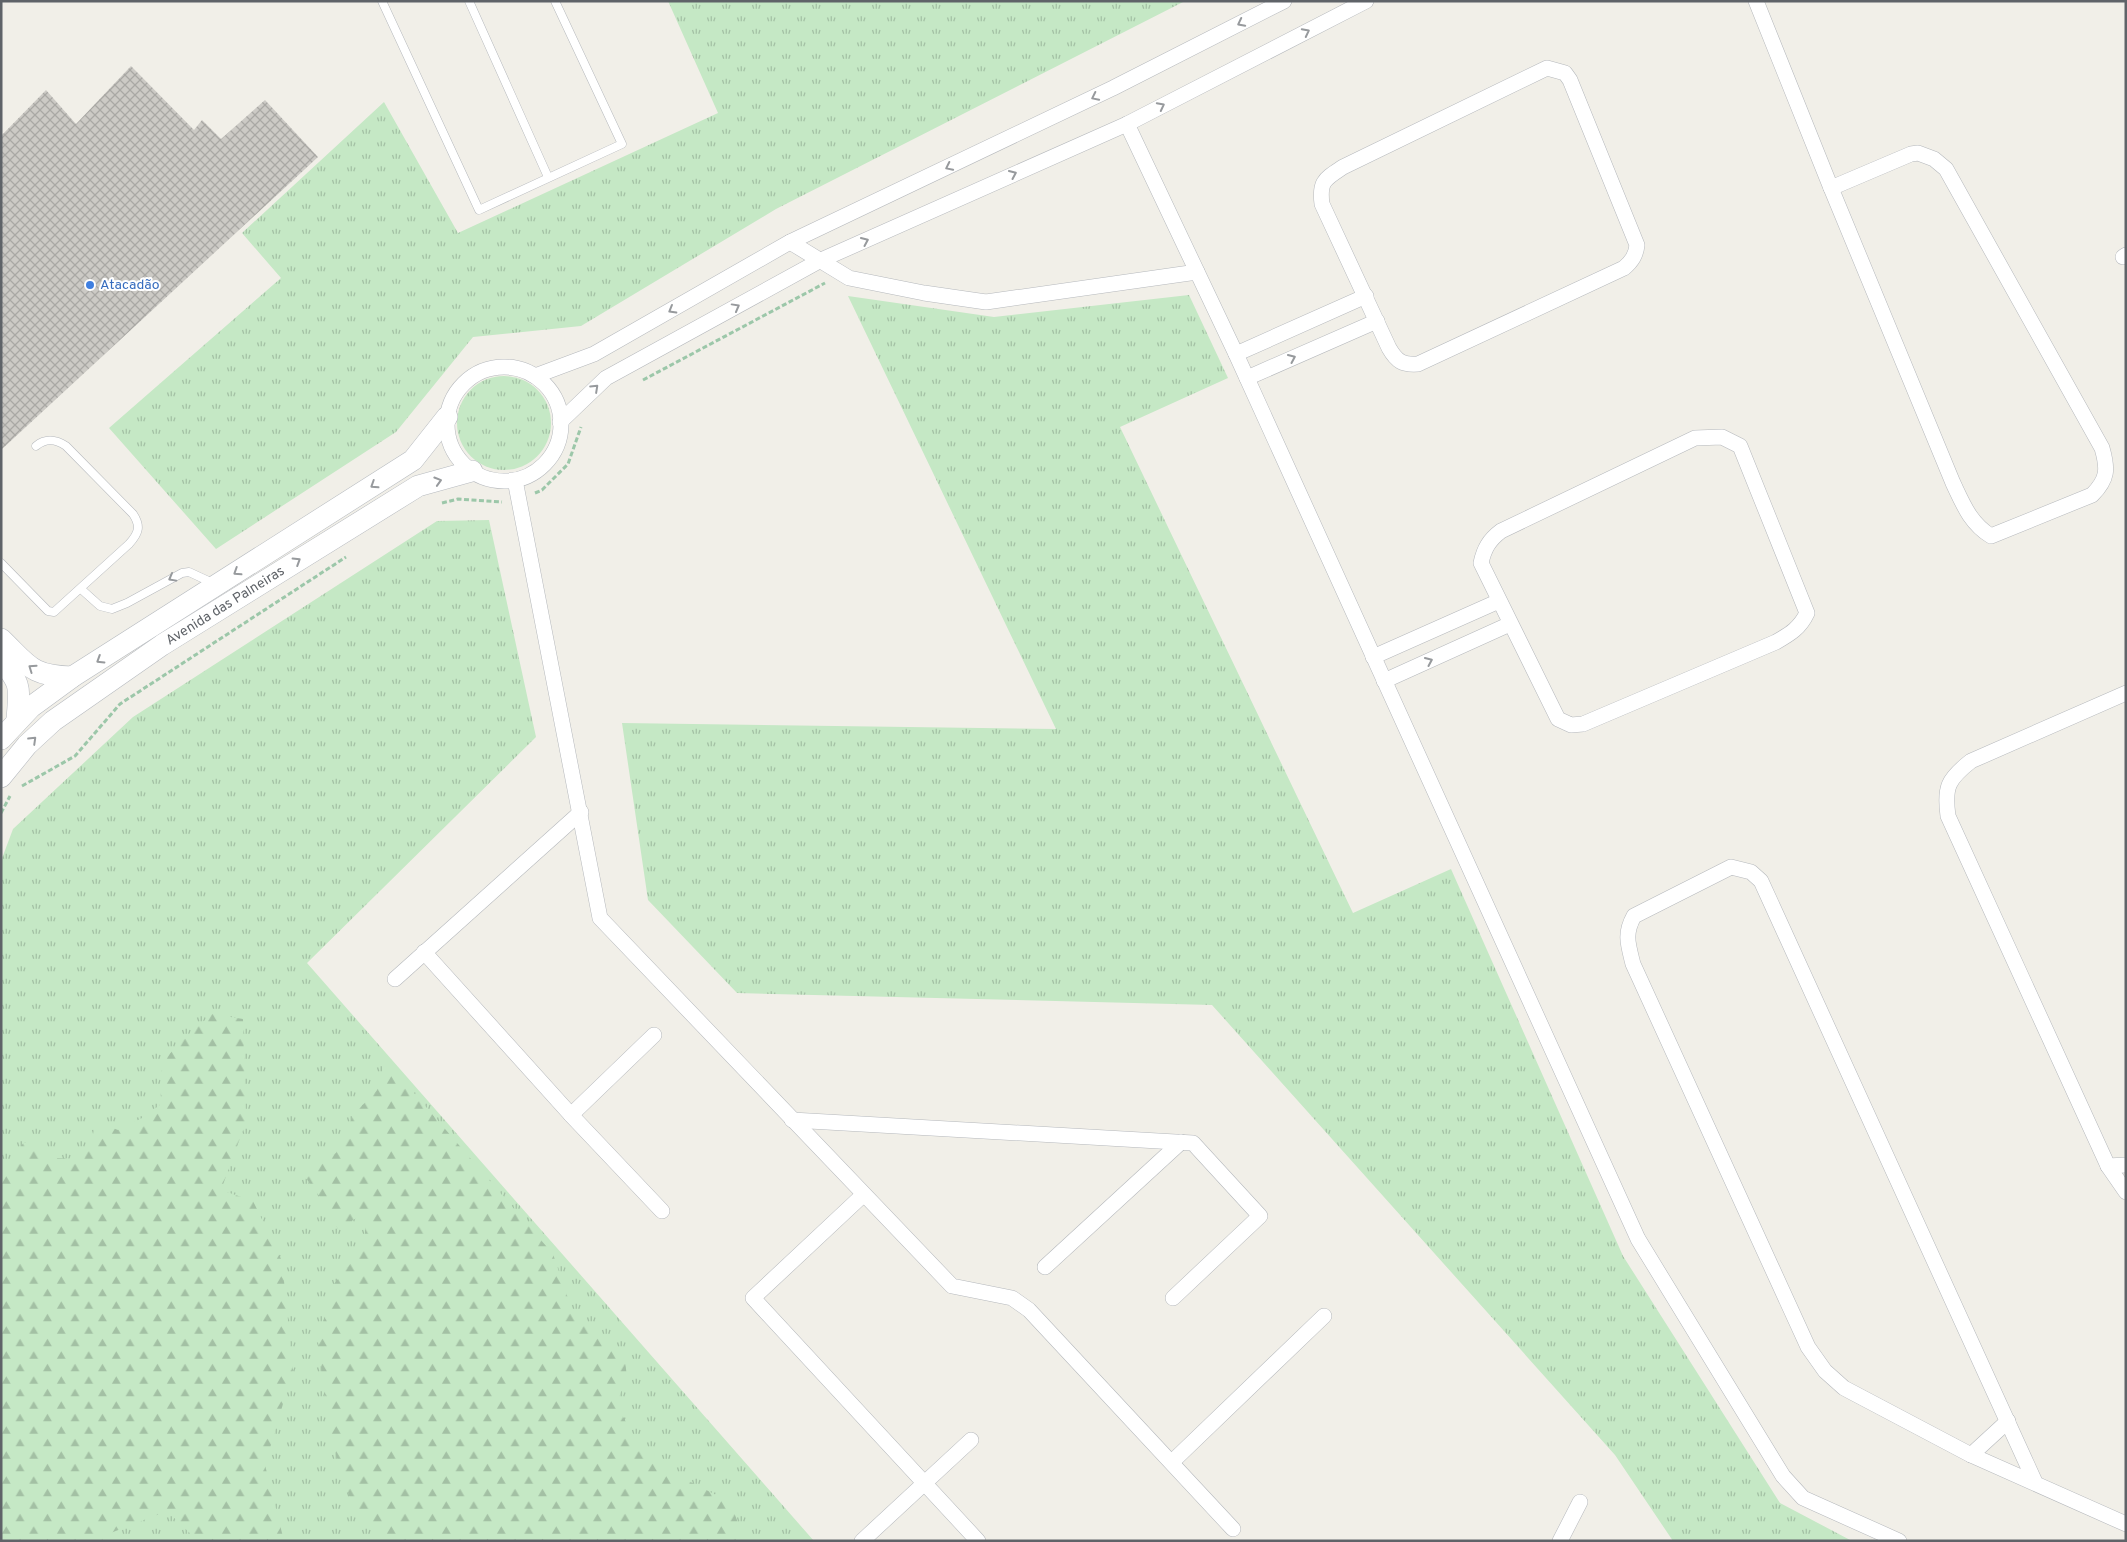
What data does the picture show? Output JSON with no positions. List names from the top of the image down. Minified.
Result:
{"streets":{"street":["Avenida das Palneiras"]},"places":["Atacadão"]}
